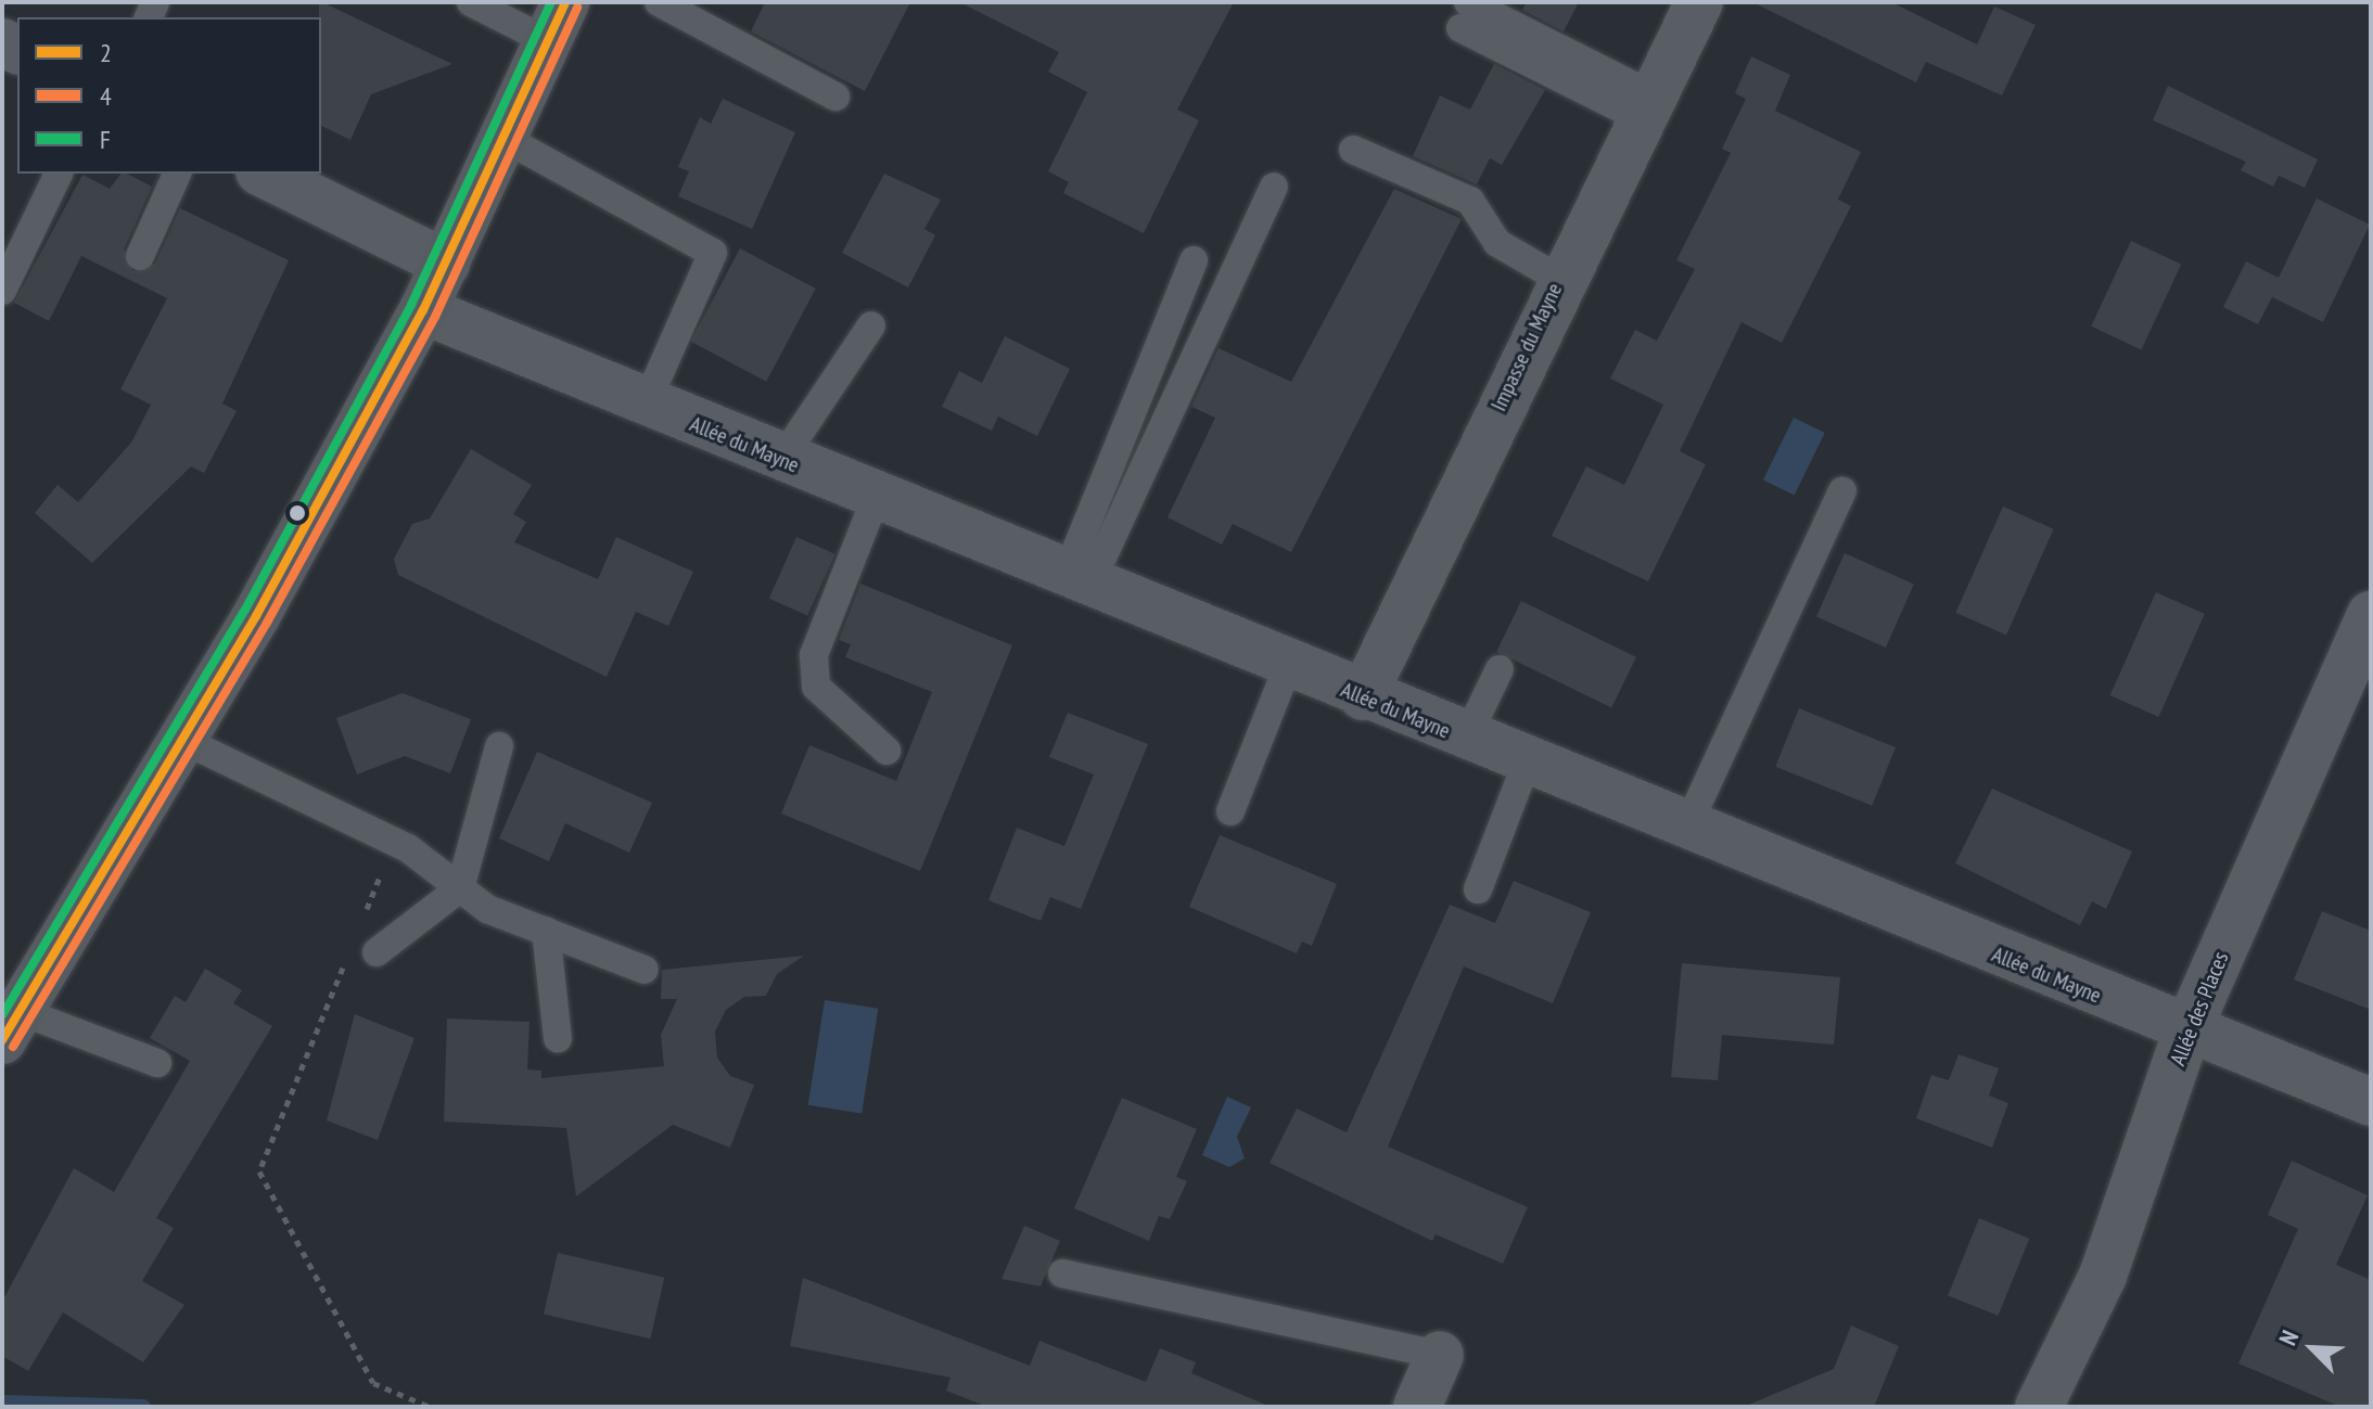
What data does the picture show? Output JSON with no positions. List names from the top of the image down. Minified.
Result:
{"streets":{"street":["Impasse du Mayne","Allée du Mayne","Allée des Places"]},"crossings":[["Impasse du Mayne","Allée du Mayne"],["Allée du Mayne","Allée des Places"]],"lines":["transit line 2","transit line F","transit line 4"],"legend":["2","4","F"],"north":"top left"}
